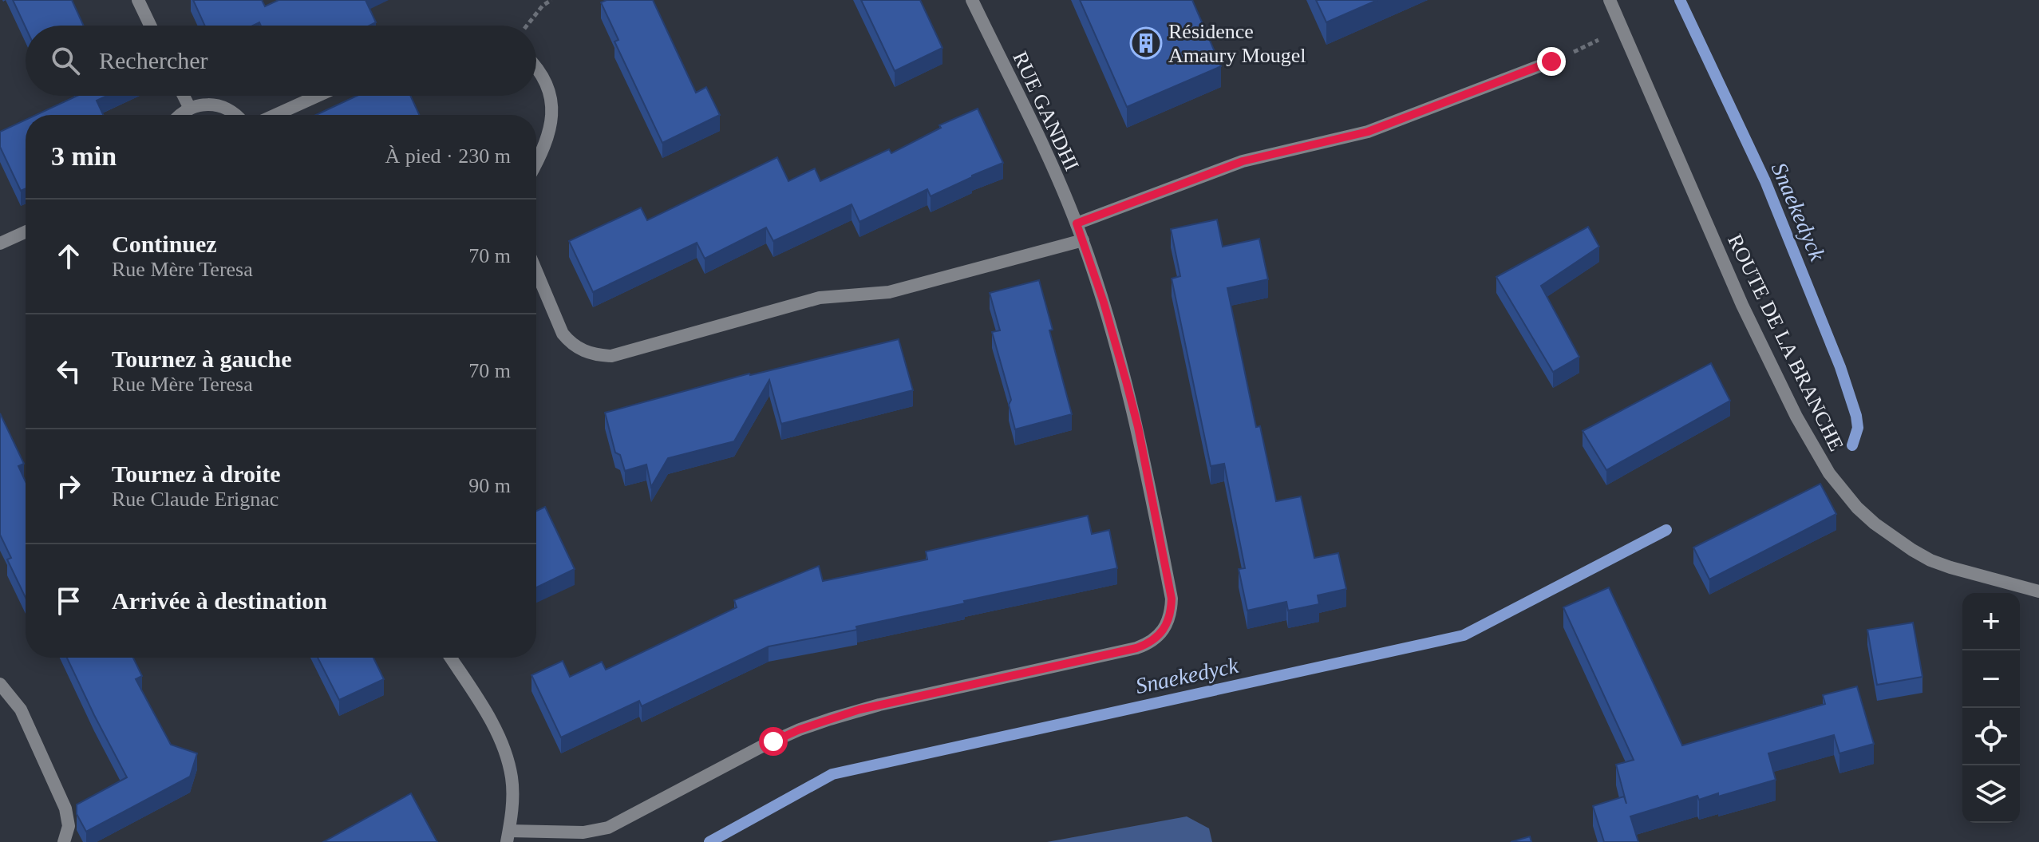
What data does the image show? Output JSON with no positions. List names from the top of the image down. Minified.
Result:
{"streets":{"street":["RUE GANDHI","ROUTE DE LA BRANCHE"]},"water":["Snaekedyck"],"places":{"building":["Résidence Amaury Mougel"]},"page":{"search":"Rechercher","heading":["3 min","À pied · 230 m"],"list":[["Continuez","Rue Mère Teresa","70 m"],["Tournez à gauche","Rue Mère Teresa","70 m"],["Tournez à droite","Rue Claude Erignac","90 m"],"Arrivée à destination"],"map_buttons":["+","−"]}}
